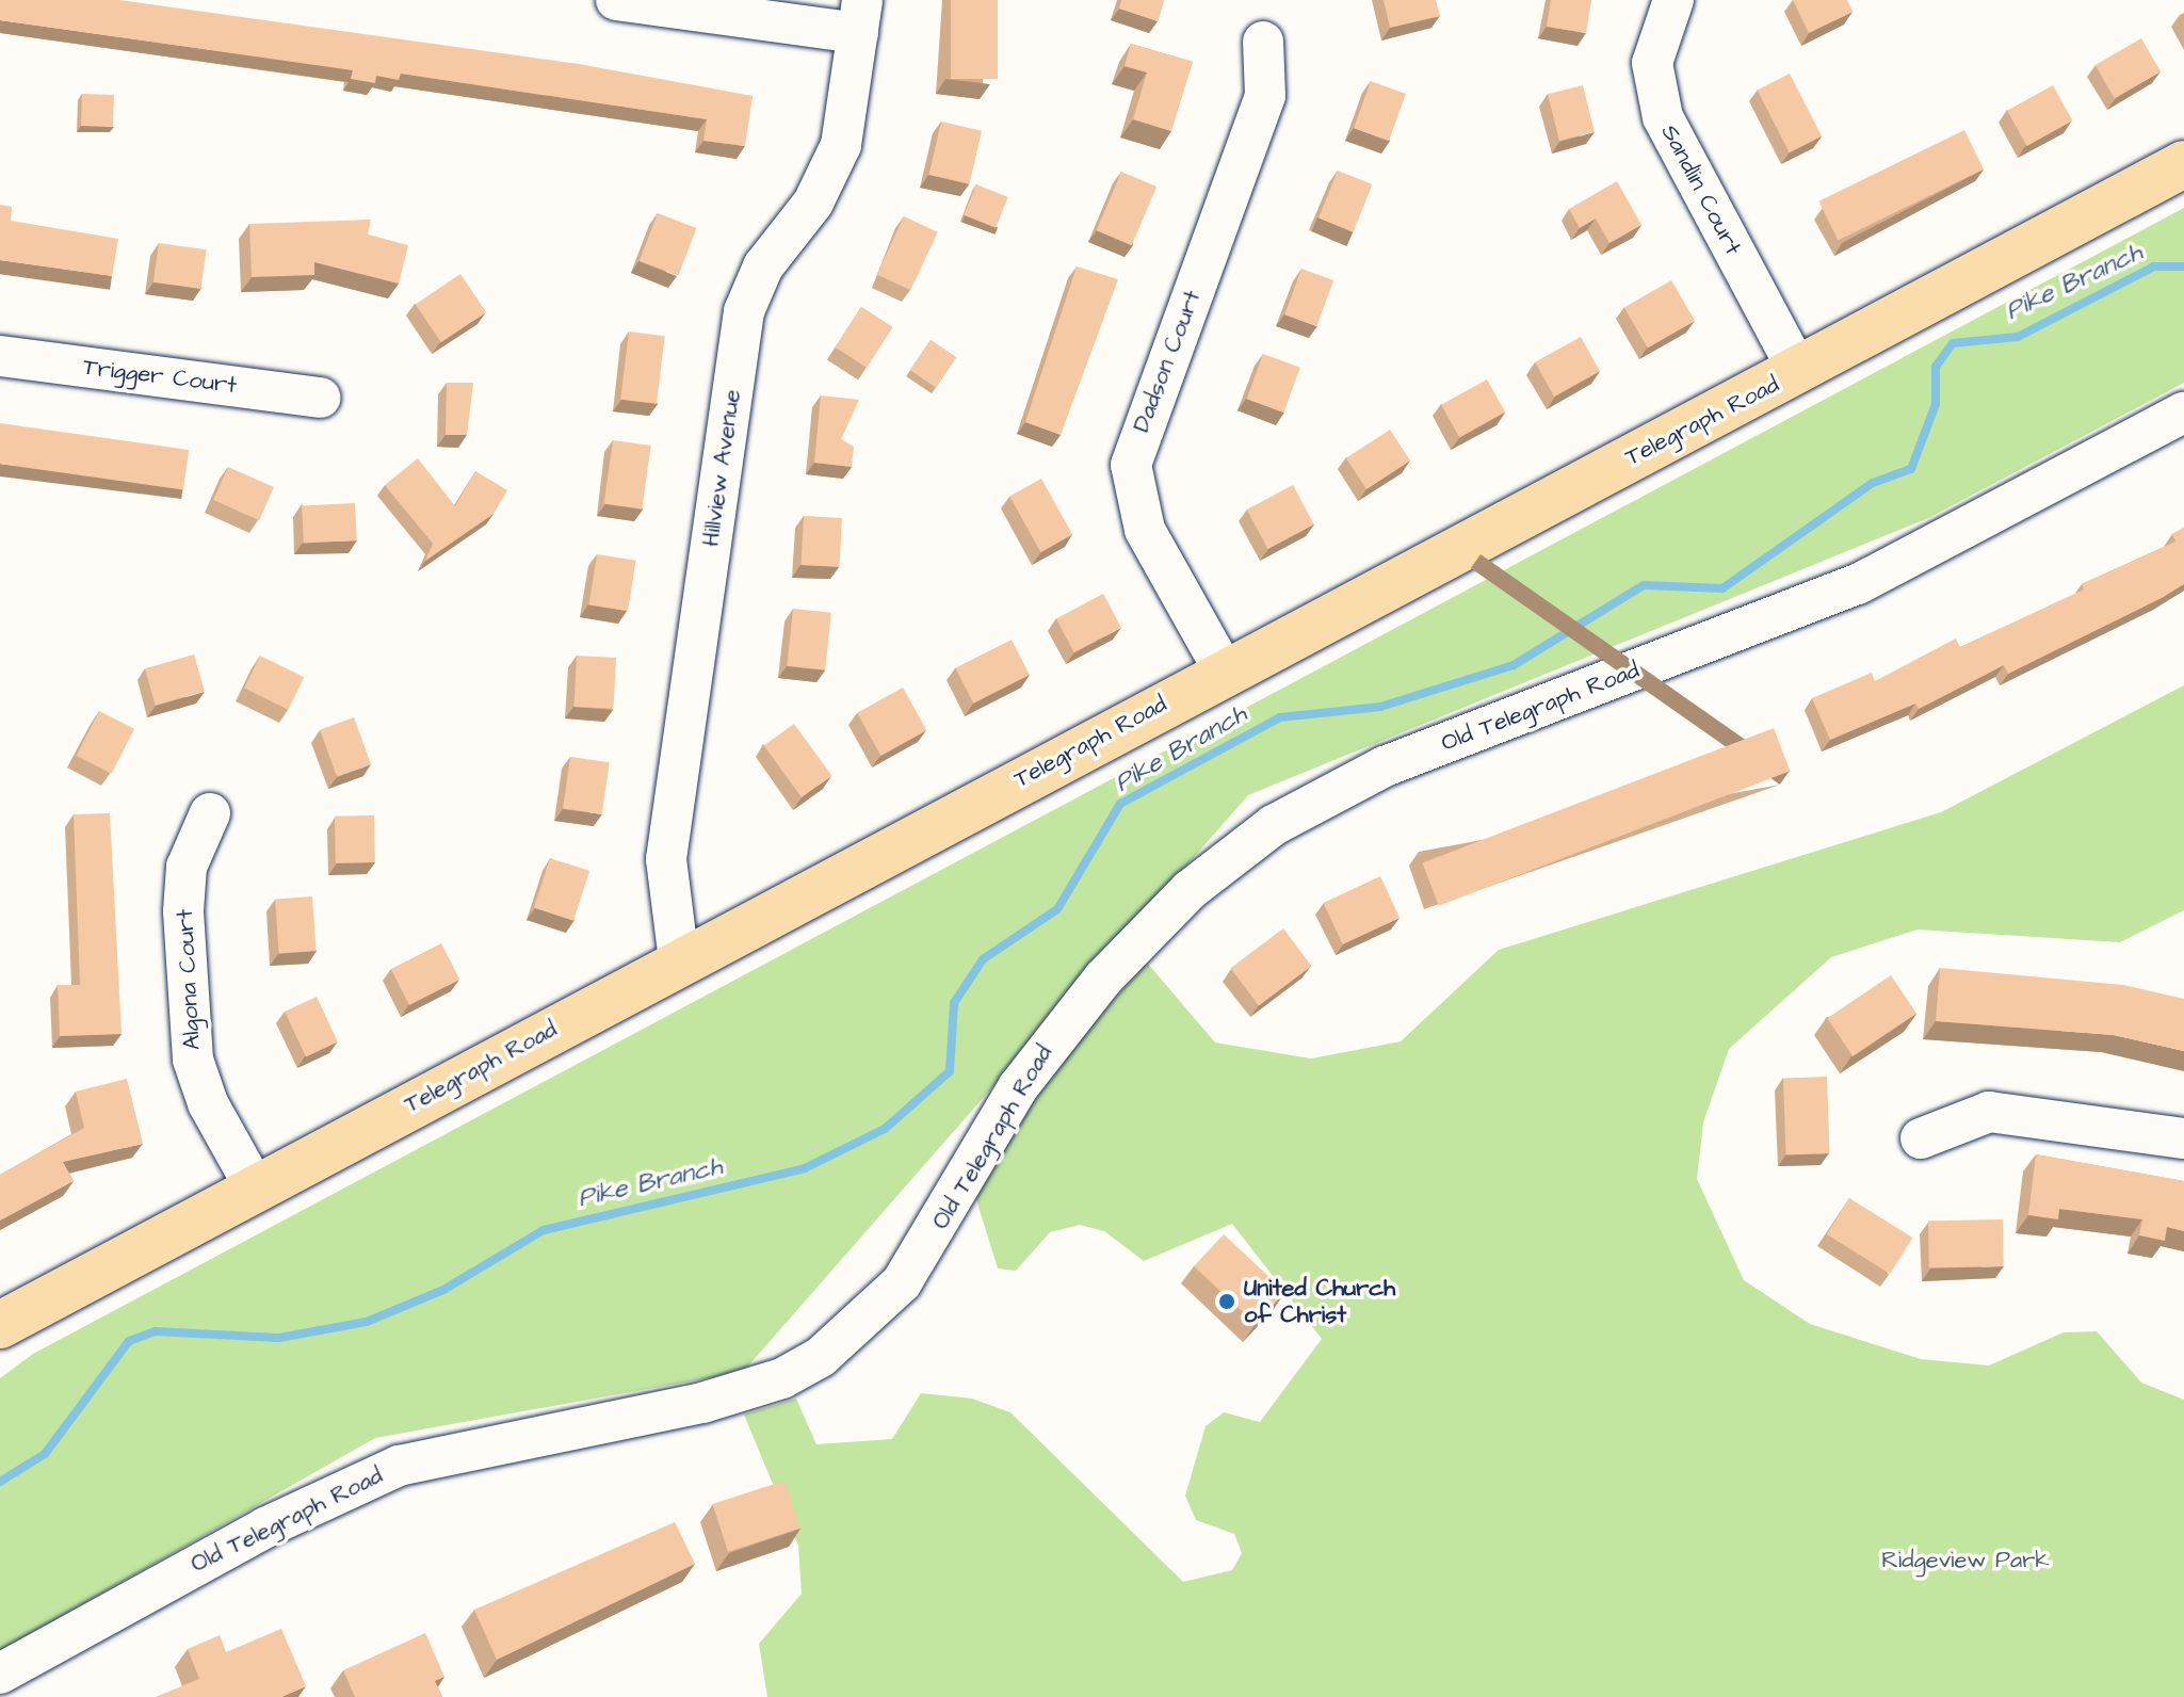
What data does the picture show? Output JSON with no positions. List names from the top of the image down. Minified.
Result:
{"streets":{"main road":["Telegraph Road"],"street":["Sandlin Court","Dadson Court","Trigger Court","Hillview Avenue","Old Telegraph Road","Algona Court"]},"crossings":[["Sandlin Court","Telegraph Road"],["Dadson Court","Telegraph Road"],["Telegraph Road","Hillview Avenue"],["Telegraph Road","Algona Court"]],"water":["Pike Branch"],"parks":["Ridgeview Park"],"places":["United Church of Christ"]}
